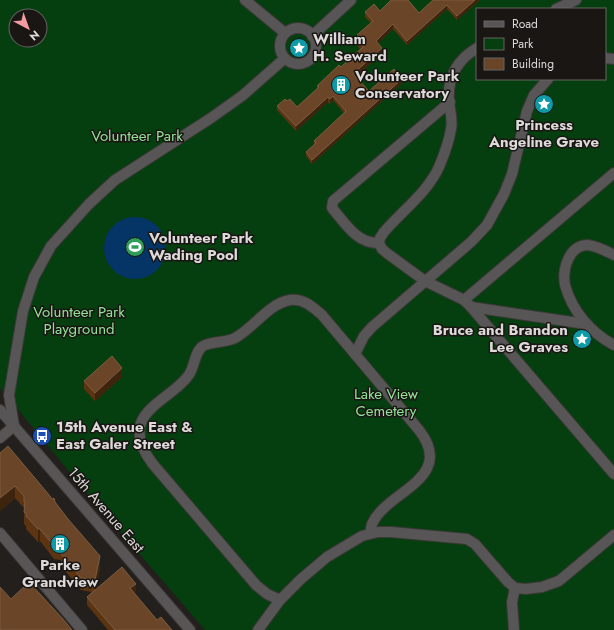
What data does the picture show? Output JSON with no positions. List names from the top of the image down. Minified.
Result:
{"streets":{"street":["15th Avenue East"]},"parks":["Volunteer Park","Volunteer Park Playground","Lake View Cemetery"],"places":{"place":["William H. Seward","Princess Angeline Grave","Bruce and Brandon Lee Graves"],"building":["Volunteer Park Conservatory","Parke Grandview"],"sports":["Volunteer Park Wading Pool"],"bus stop":["15th Avenue East & East Galer Street"]},"legend":["Road","Park","Building"],"north":"bottom right"}
